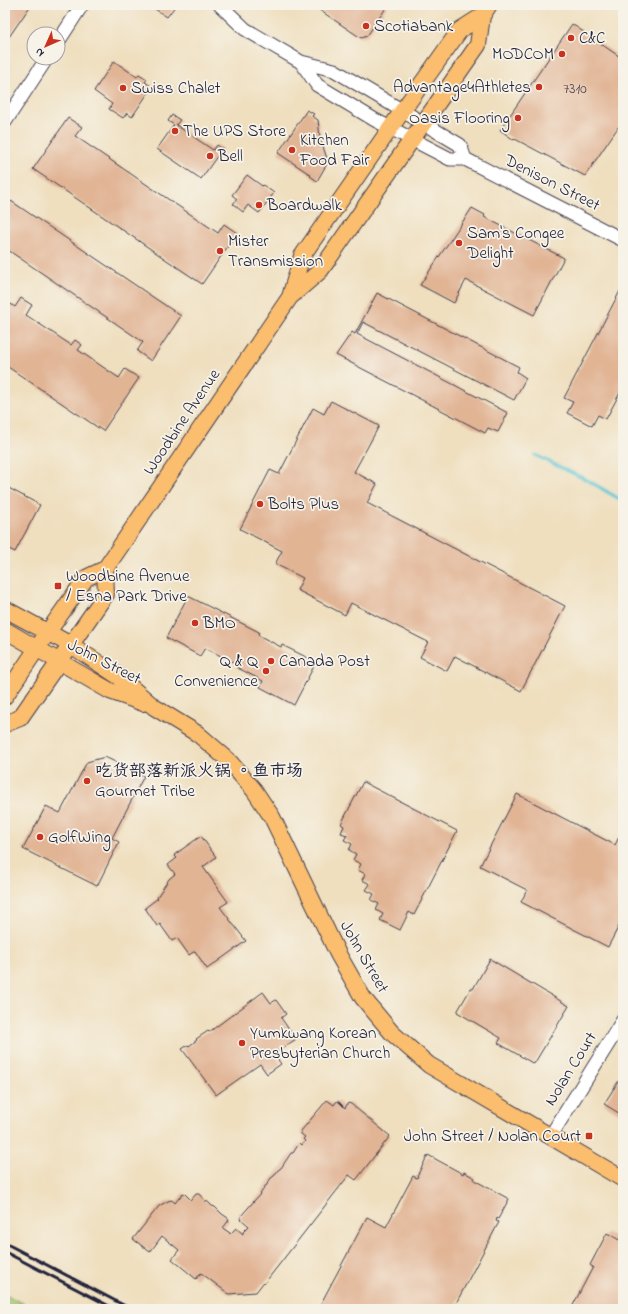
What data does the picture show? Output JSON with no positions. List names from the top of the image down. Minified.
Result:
{"streets":{"main road":["Woodbine Avenue","John Street"],"street":["Denison Street","Nolan Court"]},"crossings":[["Denison Street","Woodbine Avenue"],["John Street","Nolan Court"]],"places":{"other":["Scotiabank","C&C","MODCOM","Advantage4Athletes","Swiss Chalet","Oasis Flooring","The UPS Store","Kitchen Food Fair","Bell","Boardwalk","Sam's Congee Delight","Mister Transmission","Bolts Plus","BMO","Canada Post","Q & Q Convenience","吃货部落新派火锅 。鱼市场 Gourmet Tribe","GolfWing","Yumkwang Korean Presbyterian Church"],"transit":["Woodbine Avenue / Esna Park Drive","John Street / Nolan Court"]},"house_numbers":["7310"],"north":"bottom left"}
